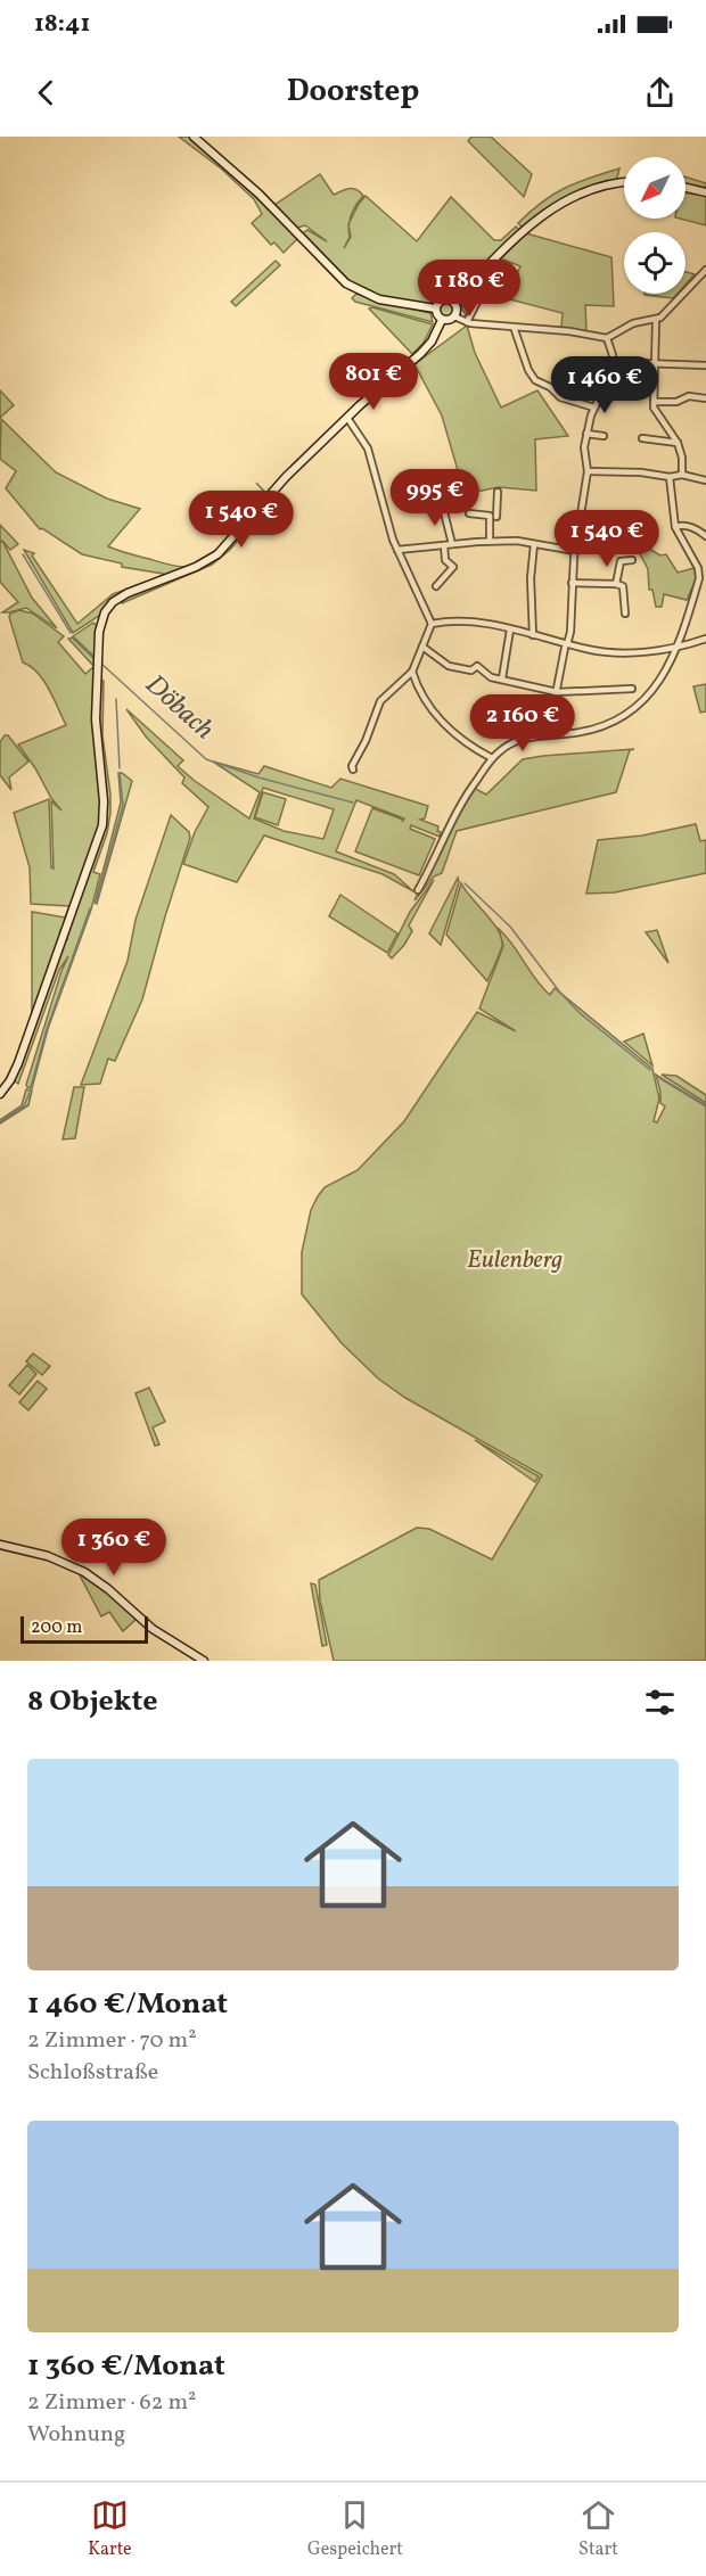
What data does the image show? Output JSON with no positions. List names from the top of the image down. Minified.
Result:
{"water":["Döbach"],"parks":["Eulenberg"],"scale_bar":"200 m","north":"bottom left","page":{"status":"18:41","header":"Doorstep","price":["1 180 €","801 €","1 460 €","995 €","1 540 €","1 540 €","2 160 €","1 360 €"],"scale":"200 m","heading":"8 Objekte","list":[{"name":"1 460 €/Monat","note":"2 Zimmer · 70 m² · Schloßstraße"},{"name":"1 360 €/Monat","note":"2 Zimmer · 62 m² · Wohnung"}],"tabs":["Karte","Gespeichert","Start"]}}
